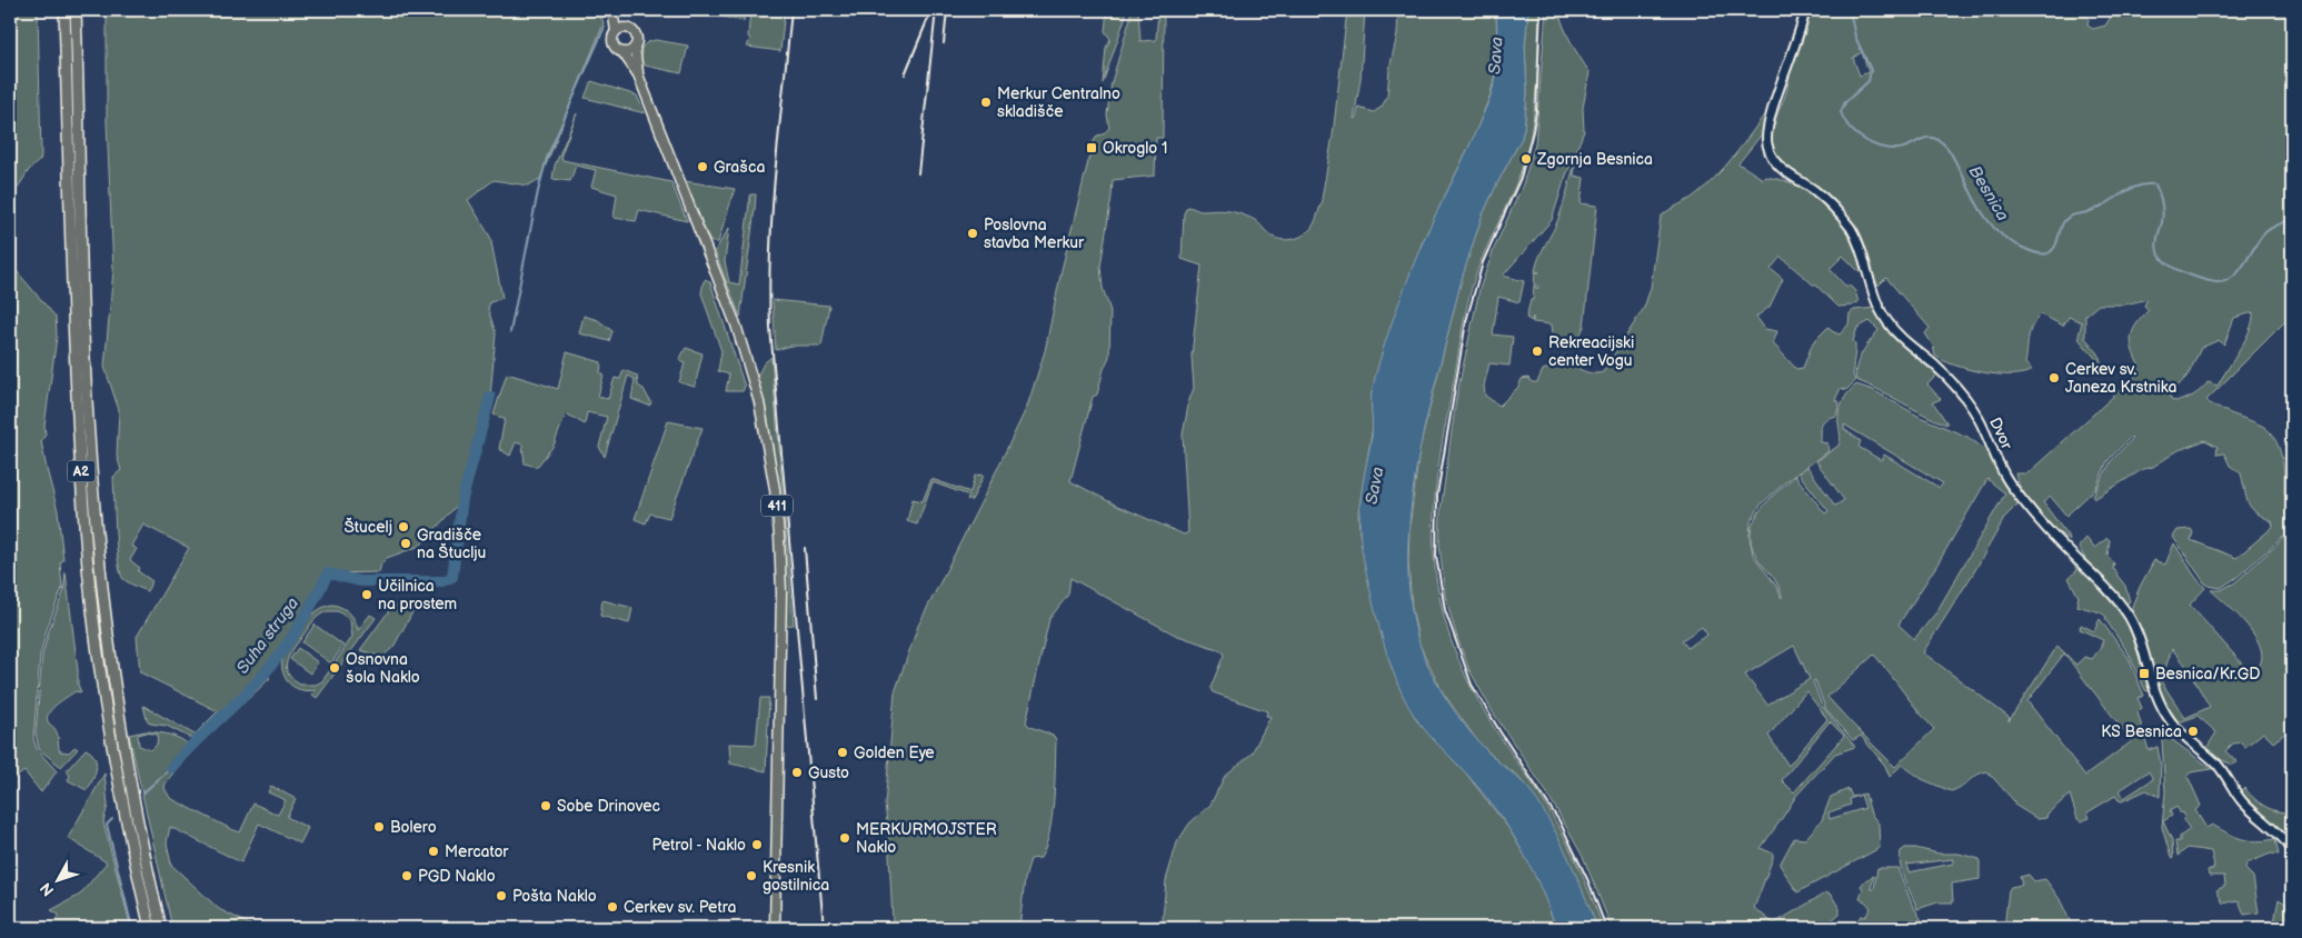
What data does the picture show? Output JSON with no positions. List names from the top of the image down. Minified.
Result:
{"streets":{"highway":["A2"],"main road":["411"],"street":["Dvor"]},"water":["Sava","Besnica","Suha struga"],"places":{"other":["Merkur Centralno skladišče","Zgornja Besnica","Grašca","Poslovna stavba Merkur","Rekreacijski center Vogu","Cerkev sv. Janeza Krstnika","Štucelj","Gradišče na Štuclju","Učilnica na prostem","Osnovna šola Naklo","KS Besnica","Golden Eye","Gusto","Sobe Drinovec","Bolero","MERKURMOJSTER Naklo","Petrol - Naklo","Mercator","PGD Naklo","Kresnik gostilnica","Pošta Naklo","Cerkev sv. Petra"],"transit":["Okroglo 1","Besnica/Kr.GD"]},"north":"bottom left"}
